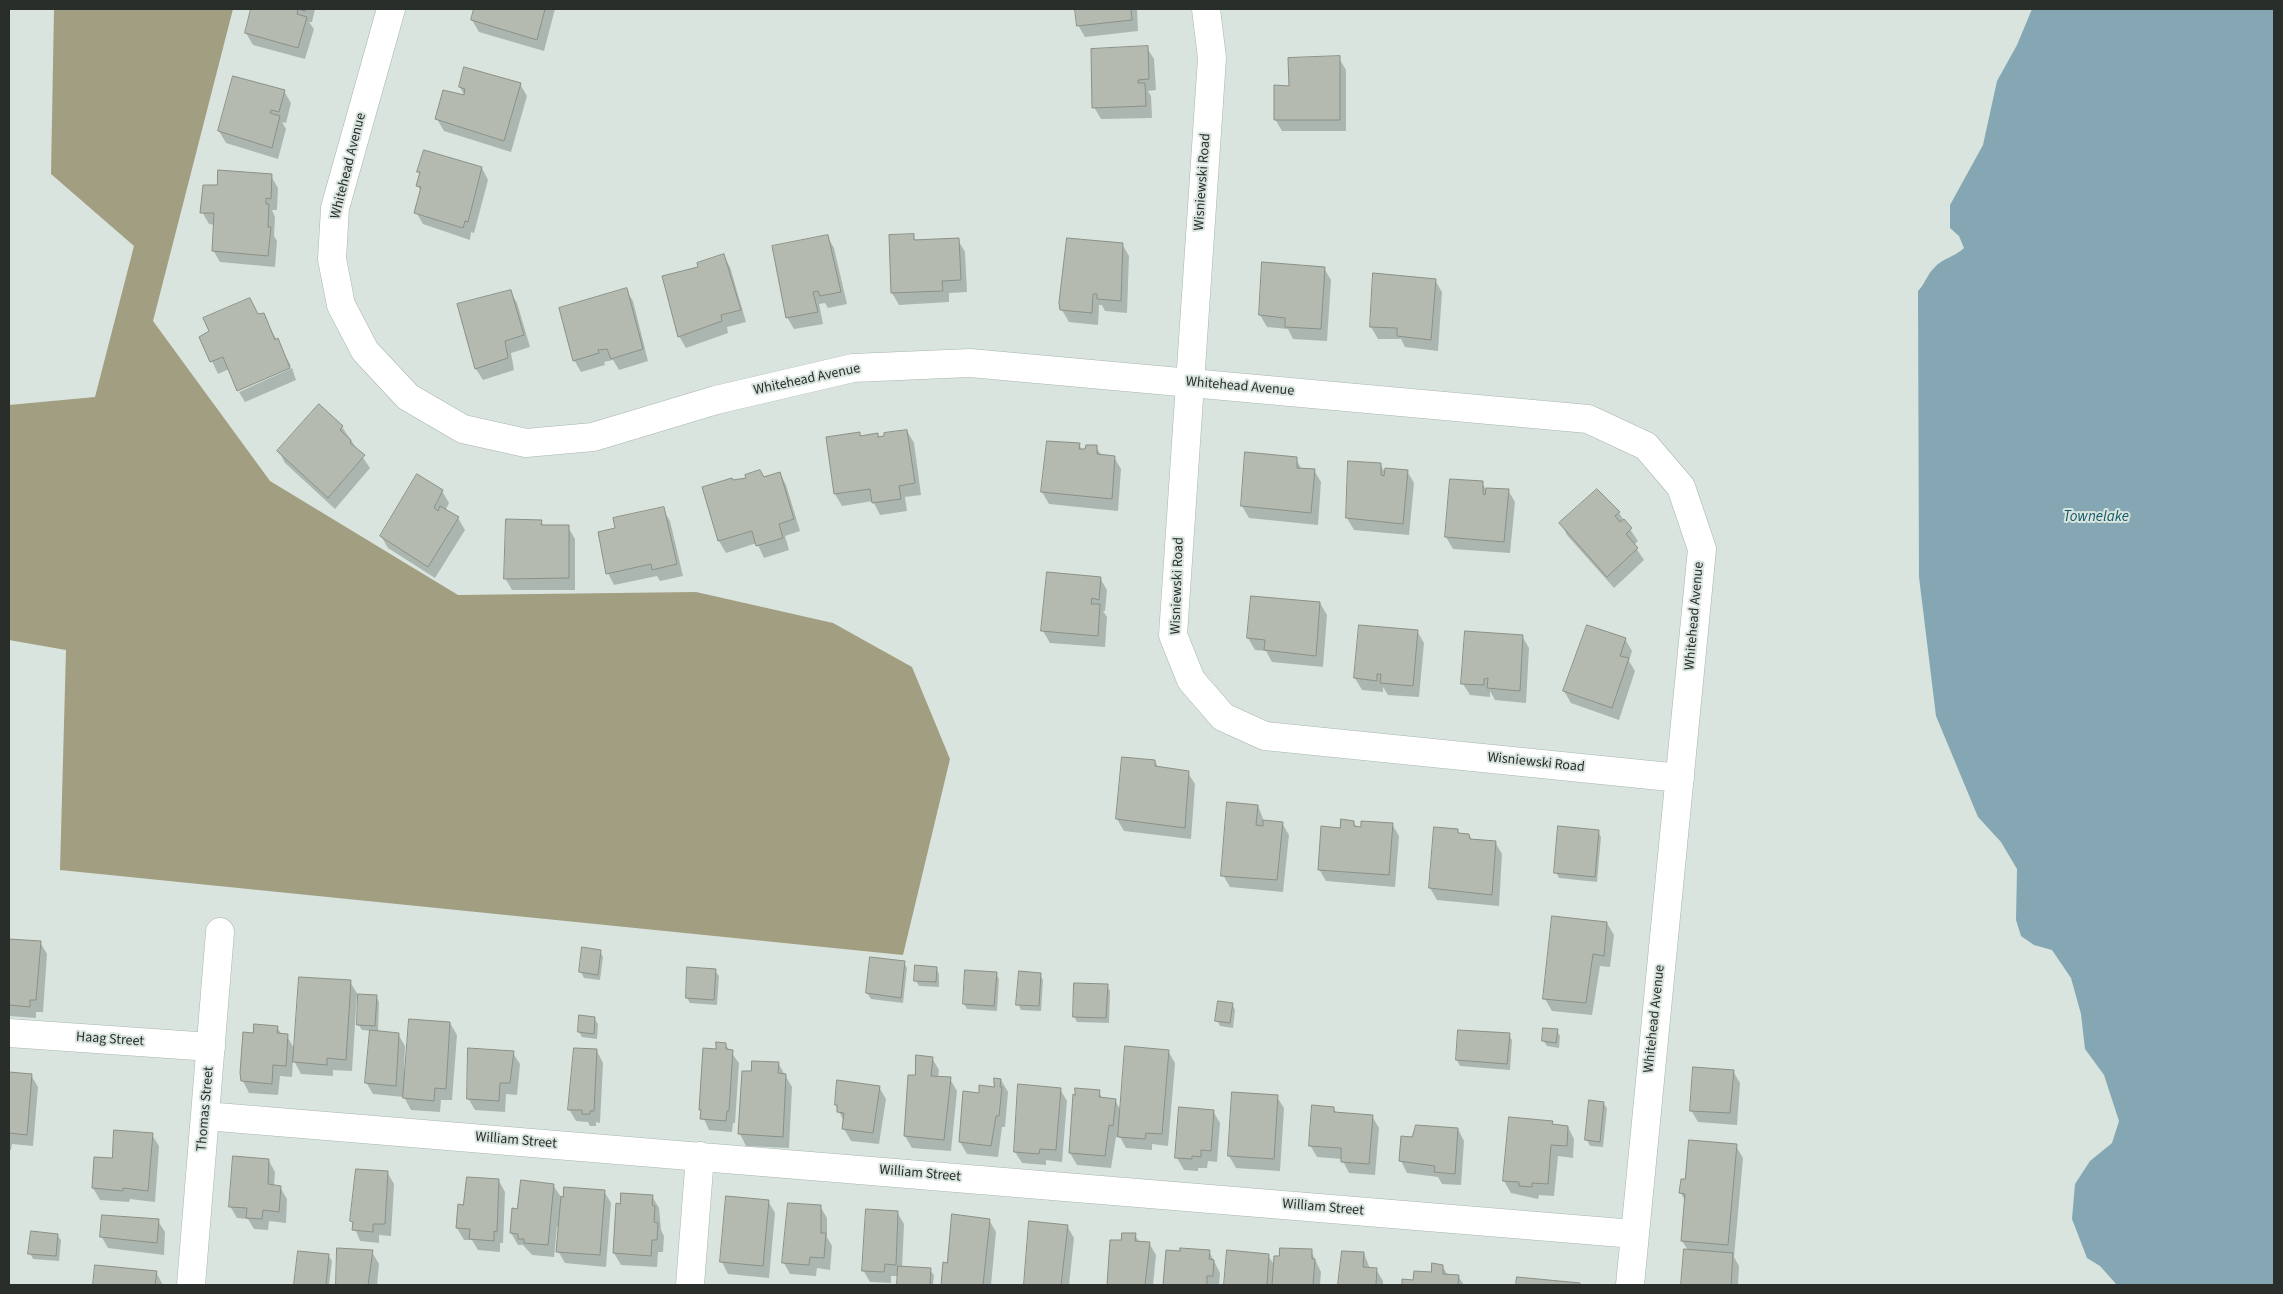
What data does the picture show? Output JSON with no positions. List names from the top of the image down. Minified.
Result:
{"streets":{"street":["Whitehead Avenue","Wisniewski Road","Haag Street","Thomas Street","William Street"]},"crossings":[["Whitehead Avenue","Wisniewski Road"],["Whitehead Avenue","William Street"],["Haag Street","Thomas Street"],["Thomas Street","William Street"]],"water":["Townelake"]}
